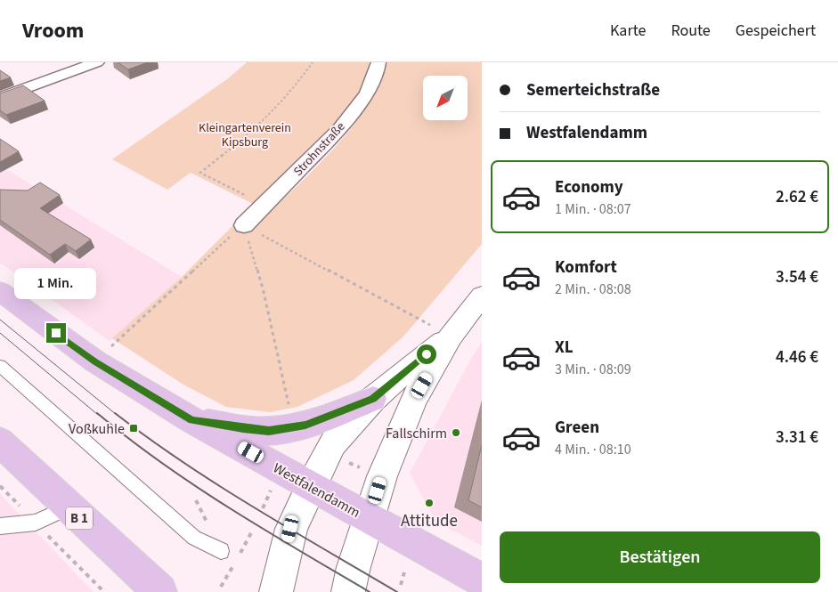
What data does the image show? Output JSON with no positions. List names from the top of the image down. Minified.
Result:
{"streets":{"main road":["Westfalendamm","B 1"],"street":["Strohnstraße"]},"parks":["Kleingartenverein Kipsburg"],"places":{"transit":["Voßkuhle"],"other":["Fallschirm","Attitude"]},"north":"bottom left","page":{"header":"Vroom","nav":["Karte","Route","Gespeichert"],"banner":["Semerteichstraße","Westfalendamm"],"list":[{"name":"Economy","note":"1 Min. · 08:07","value":"2.62 €"},{"name":"Komfort","note":"2 Min. · 08:08","value":"3.54 €"},{"name":"XL","note":"3 Min. · 08:09","value":"4.46 €"},{"name":"Green","note":"4 Min. · 08:10","value":"3.31 €"}],"bubble":"1 Min.","buttons":"Bestätigen"}}
